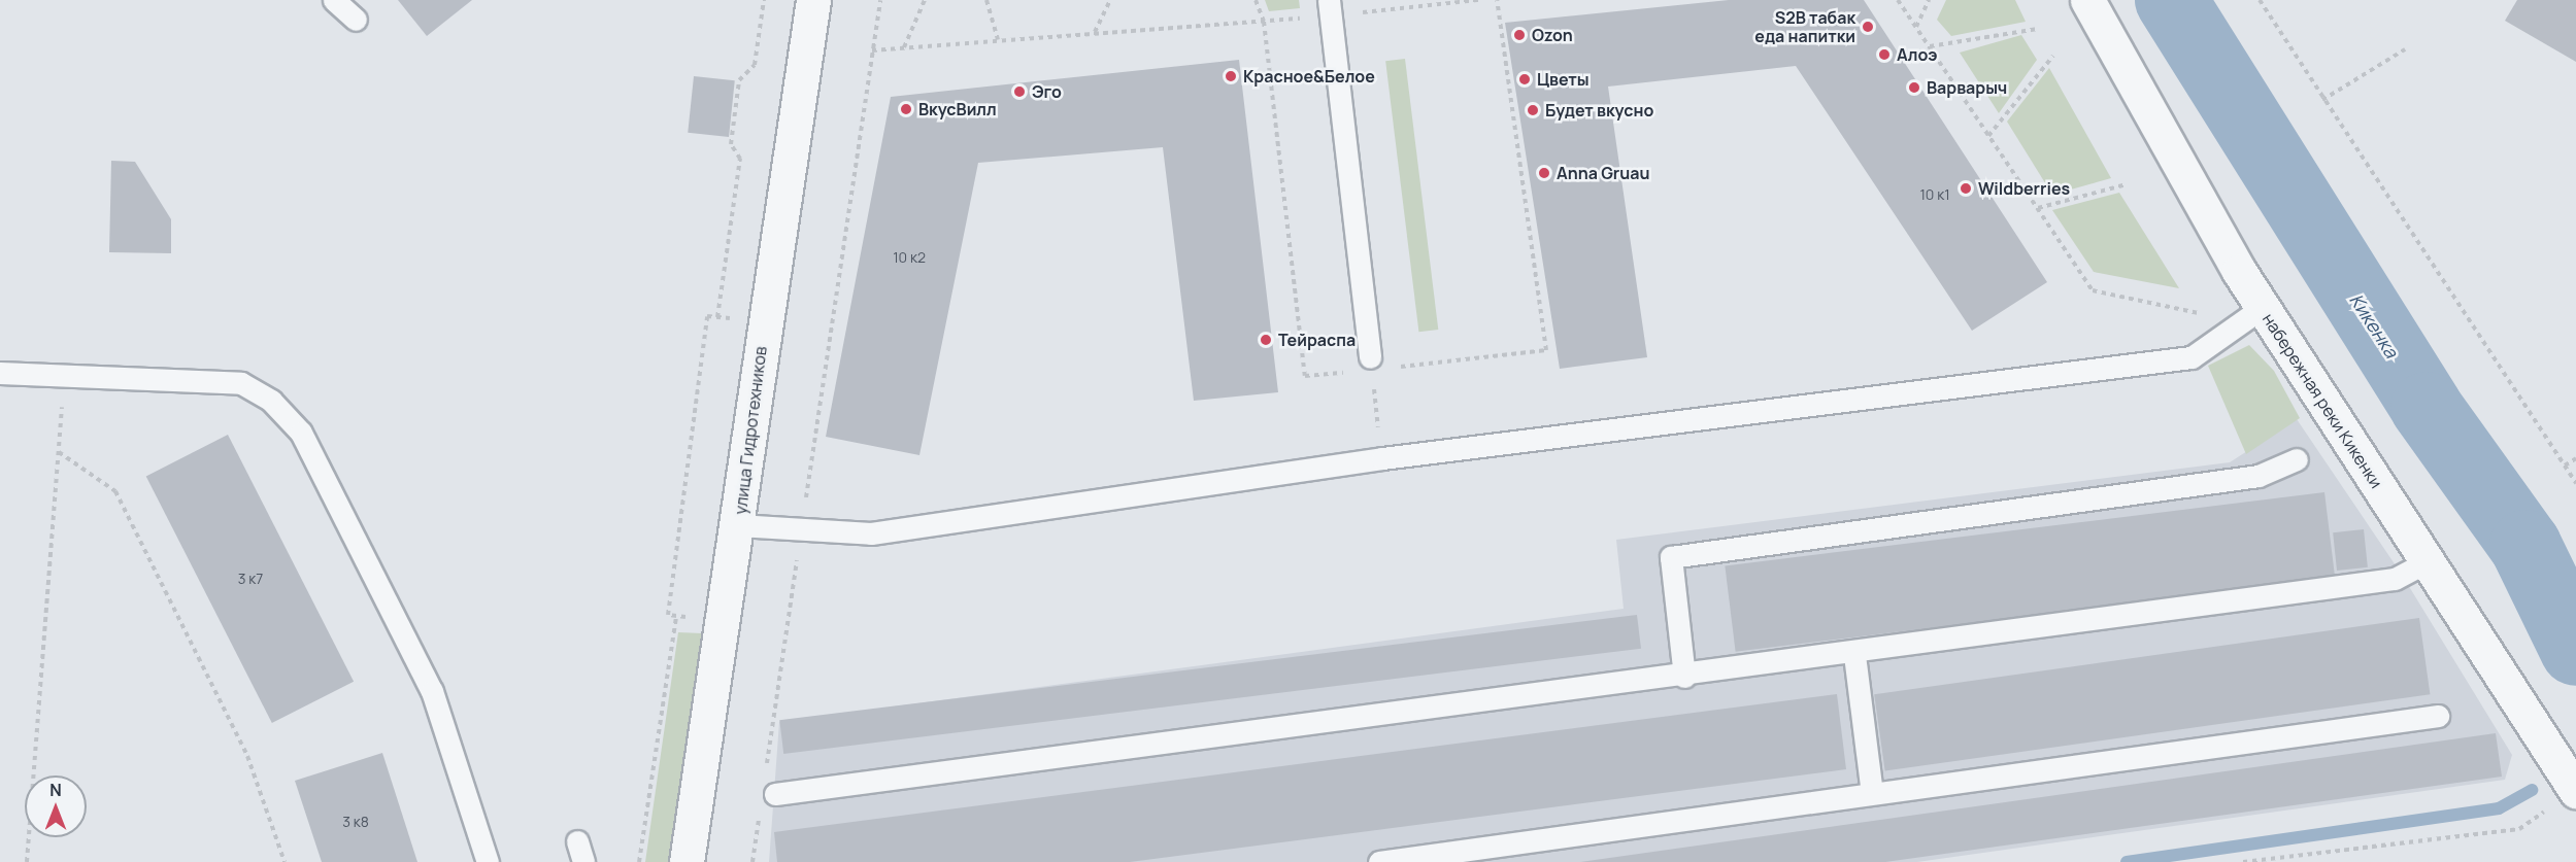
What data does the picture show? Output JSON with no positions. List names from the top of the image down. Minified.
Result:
{"streets":{"street":["набережная реки Кикенки","улица Гидротехников"]},"water":["Кикенка"],"places":["S2B табак еда напитки","Ozon","Алоэ","Красное&Белое","Цветы","Варварыч","Эго","ВкусВилл","Будет вкусно","Anna Gruau","Wildberries","Тейраспа"],"house_numbers":["10 к1","10 к2","3 к7","3 к8"],"north":"top"}
